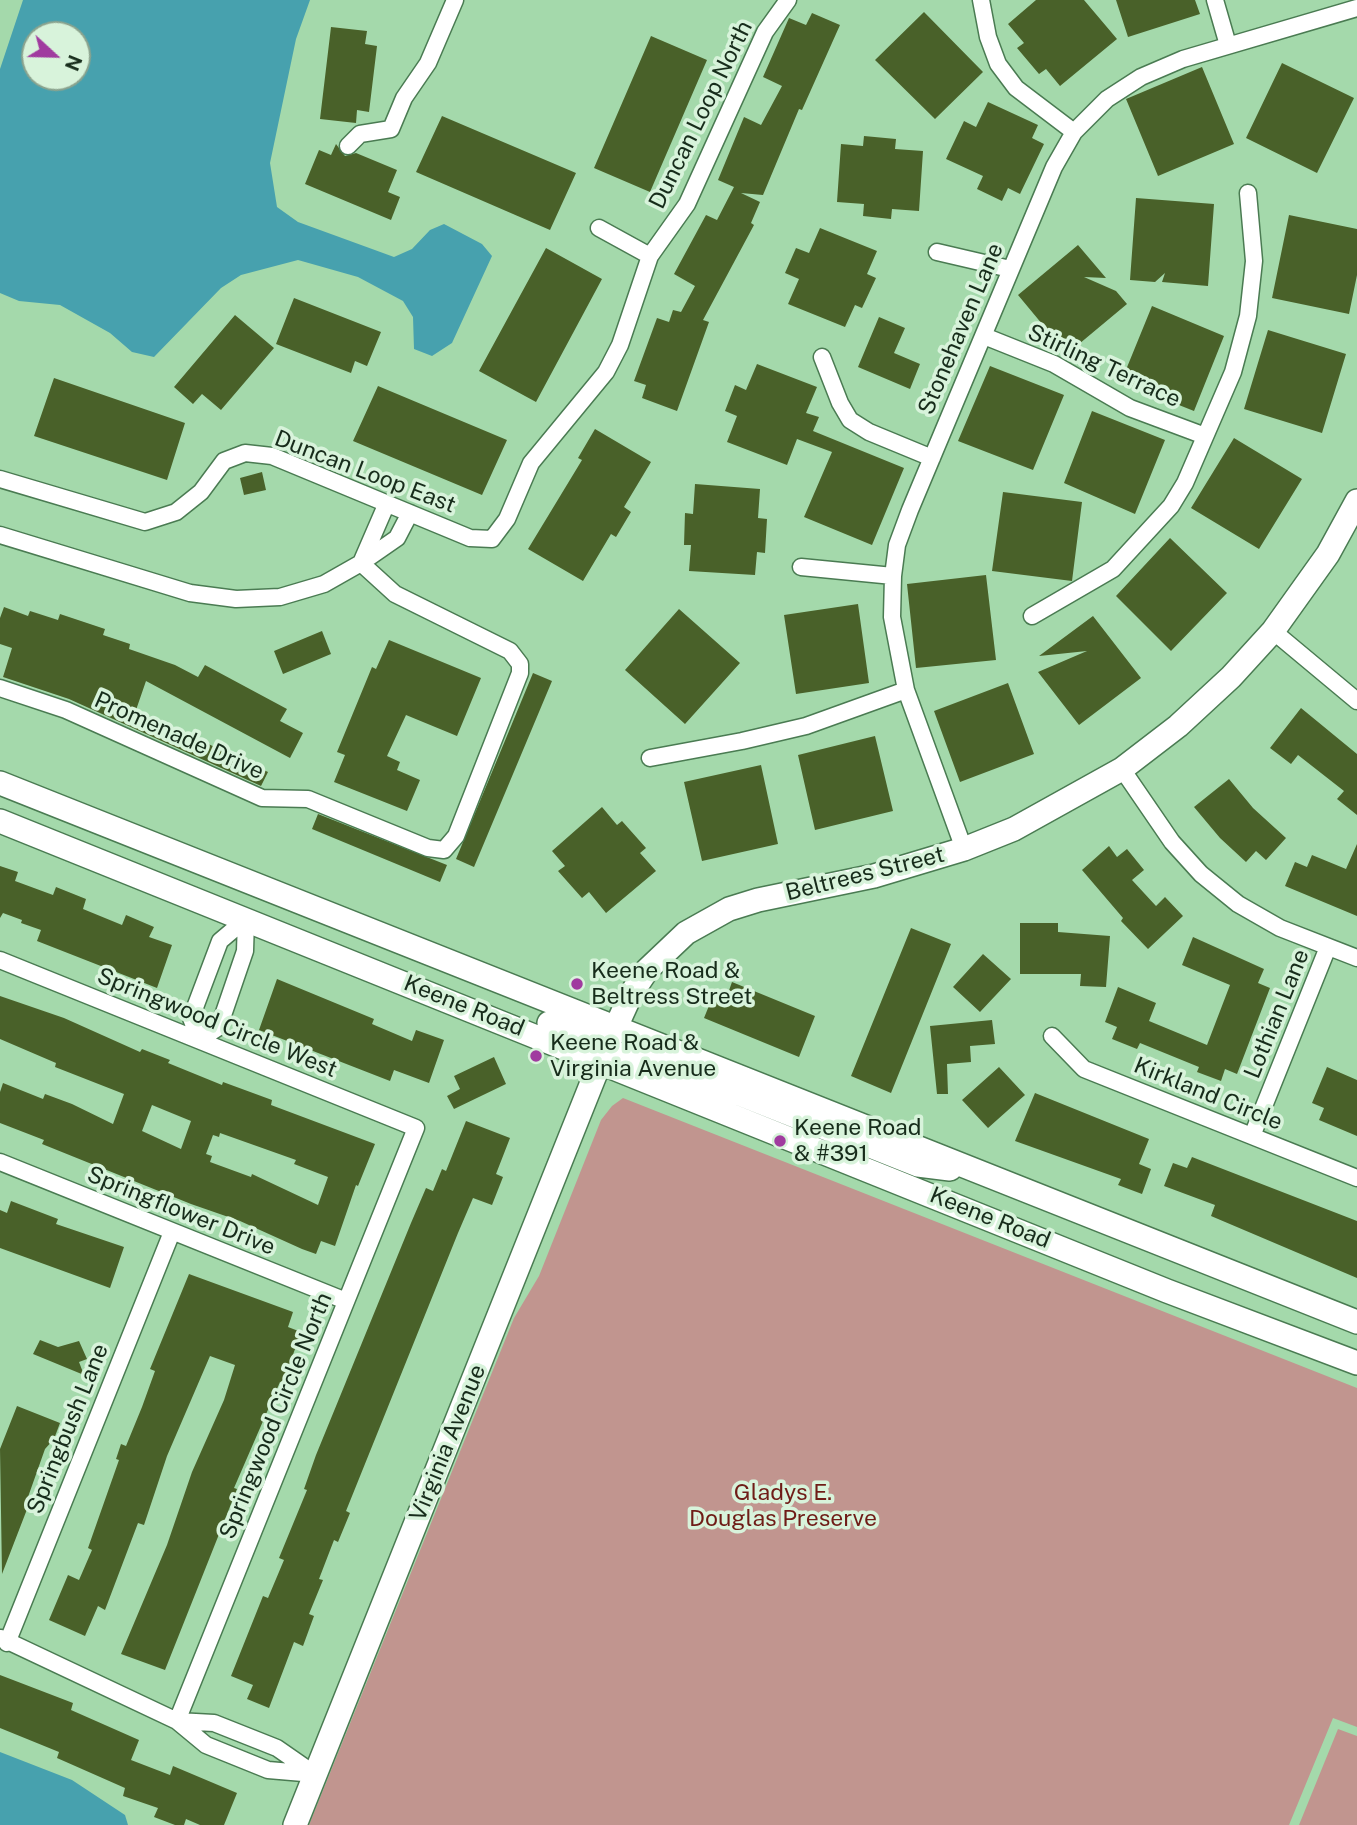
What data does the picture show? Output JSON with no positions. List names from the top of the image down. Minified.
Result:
{"streets":{"main road":["Beltrees Street","Keene Road","Virginia Avenue"],"street":["Duncan Loop North","Stonehaven Lane","Stirling Terrace","Duncan Loop East","Promenade Drive","Lothian Lane","Springwood Circle West","Kirkland Circle","Springflower Drive","Springwood Circle North","Springbush Lane"]},"crossings":[["Duncan Loop North","Duncan Loop East"],["Stonehaven Lane","Stirling Terrace"],["Stonehaven Lane","Beltrees Street"],["Beltrees Street","Keene Road"],["Beltrees Street","Virginia Avenue"],["Keene Road","Virginia Avenue"],["Lothian Lane","Kirkland Circle"],["Springwood Circle West","Springwood Circle North"],["Springflower Drive","Springwood Circle North"],["Springflower Drive","Springbush Lane"]],"parks":["Gladys E. Douglas Preserve"],"places":["Keene Road & Beltress Street","Keene Road & Virginia Avenue","Keene Road & #391"],"north":"right"}
